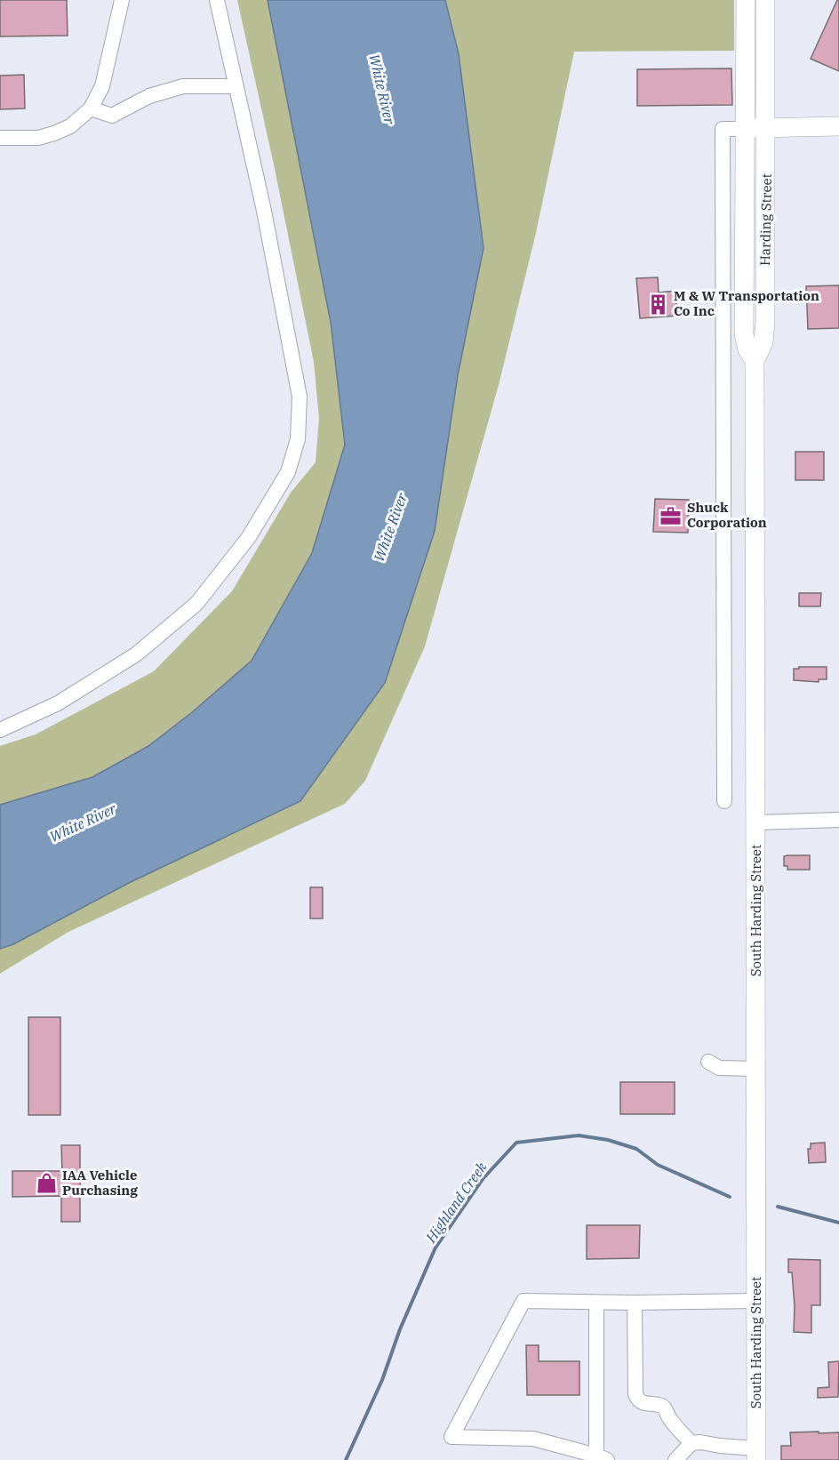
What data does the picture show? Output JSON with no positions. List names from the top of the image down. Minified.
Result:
{"streets":{"main road":["Harding Street","South Harding Street"]},"crossings":[["Harding Street","South Harding Street"]],"water":["White River","Highland Creek"],"places":{"building":["M & W Transportation Co Inc"],"office":["Shuck Corporation"],"shop":["IAA Vehicle Purchasing"]}}
